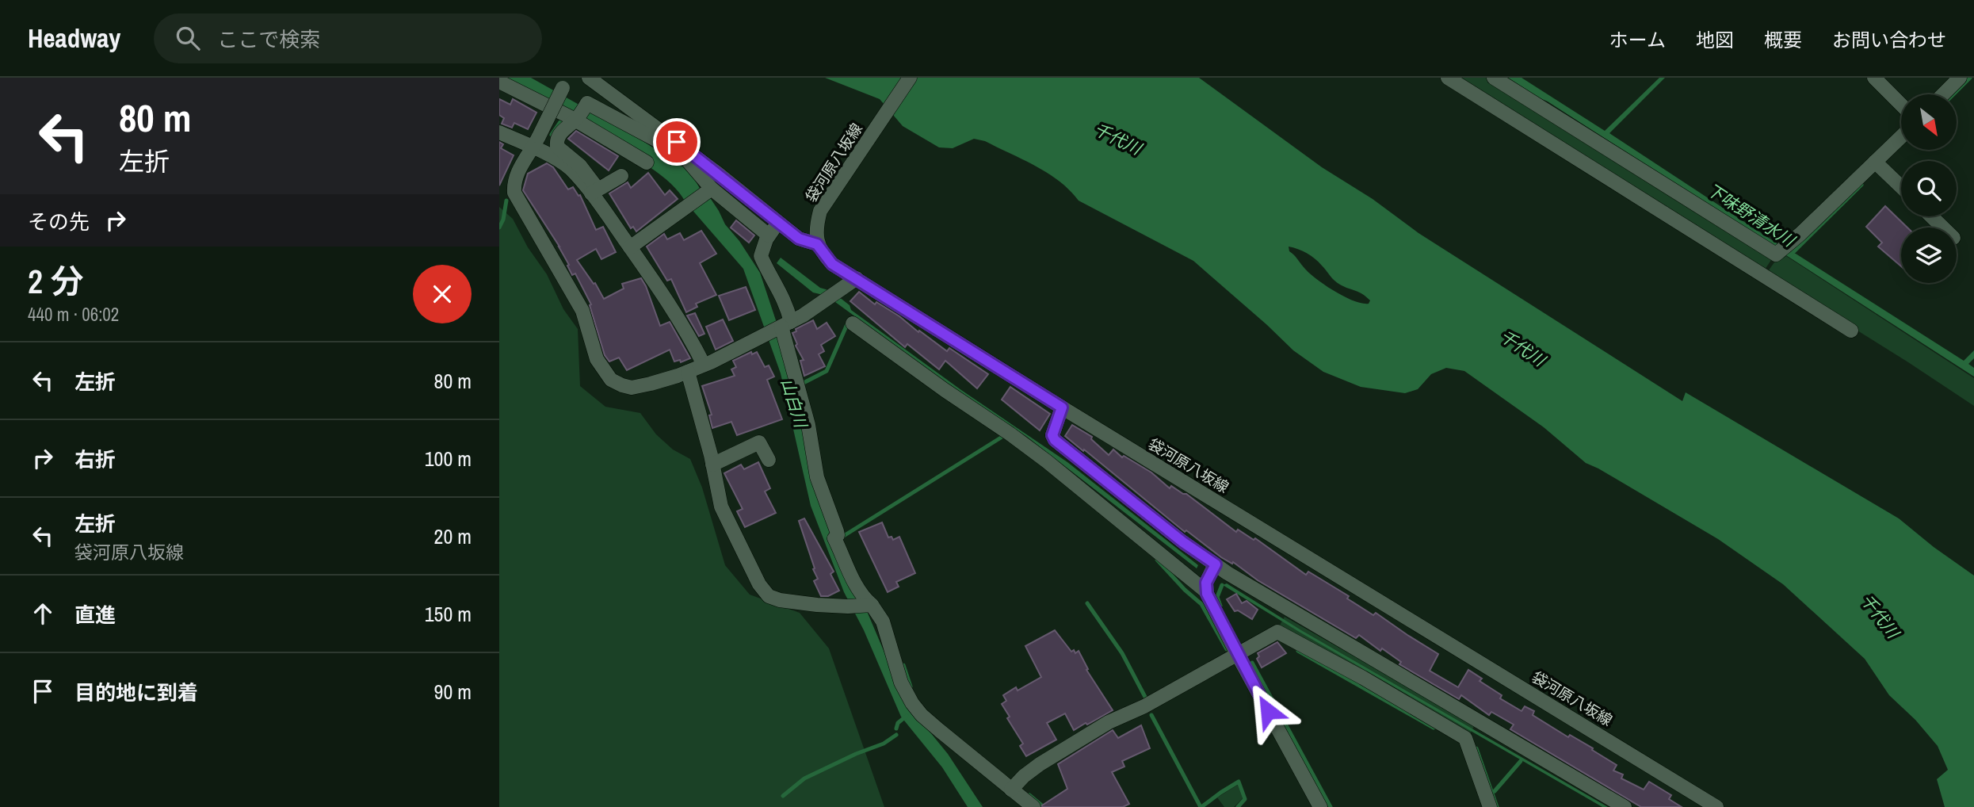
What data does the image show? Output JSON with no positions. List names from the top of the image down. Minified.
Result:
{"streets":{"street":["袋河原八坂線"]},"water":["千代川","下味野清水川","山白川"],"north":"bottom right","page":{"header":"Headway","search":"ここで検索","nav":["ホーム","地図","概要","お問い合わせ"],"turn":["80 m","左折"],"then":"その先","heading":["2 分","440 m · 06:02"],"list":[{"name":"左折","value":"80 m"},{"name":"右折","value":"100 m"},{"name":"左折","note":"袋河原八坂線","value":"20 m"},{"name":"直進","value":"150 m"},{"name":"目的地に到着","value":"90 m"}]}}
